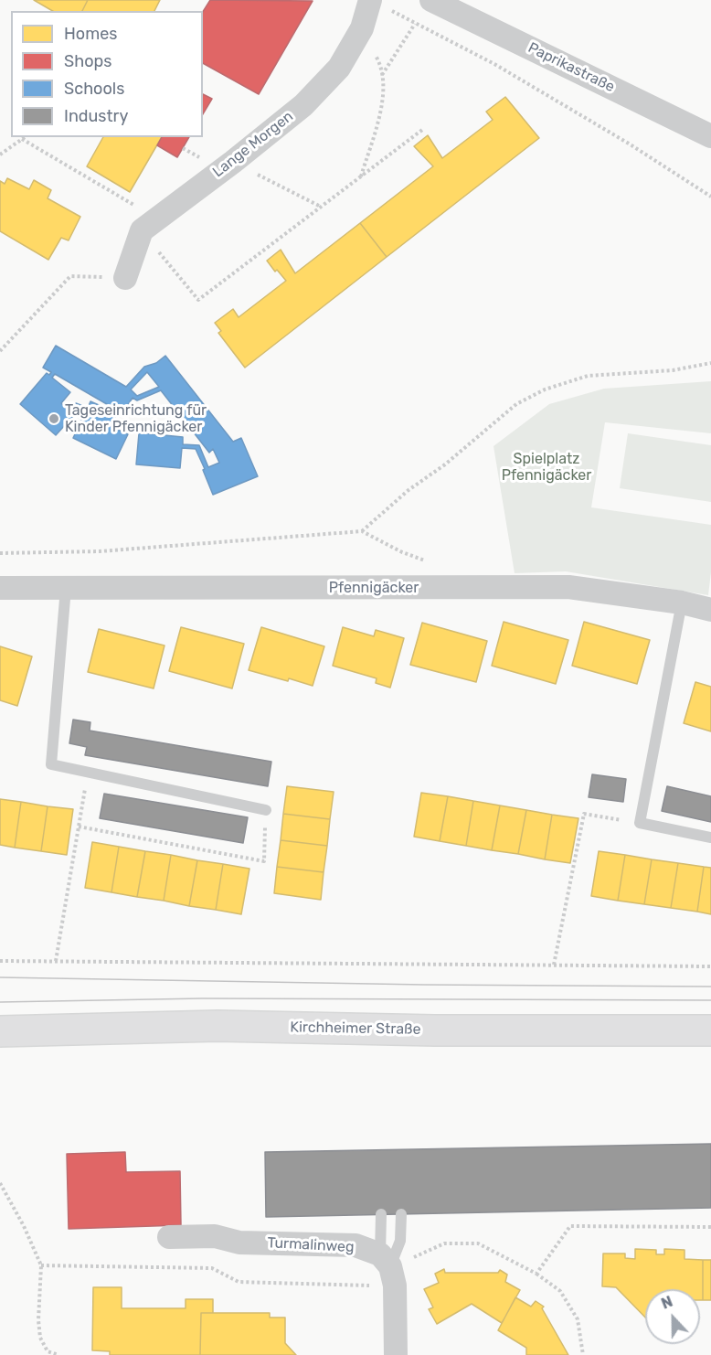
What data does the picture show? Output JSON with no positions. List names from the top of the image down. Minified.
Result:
{"streets":{"main road":["Kirchheimer Straße"],"street":["Paprikastraße","Lange Morgen","Pfennigäcker","Turmalinweg"]},"parks":["Spielplatz Pfennigäcker"],"places":["Tageseinrichtung für Kinder Pfennigäcker"],"legend":["Homes","Shops","Schools","Industry"],"north":"top"}
